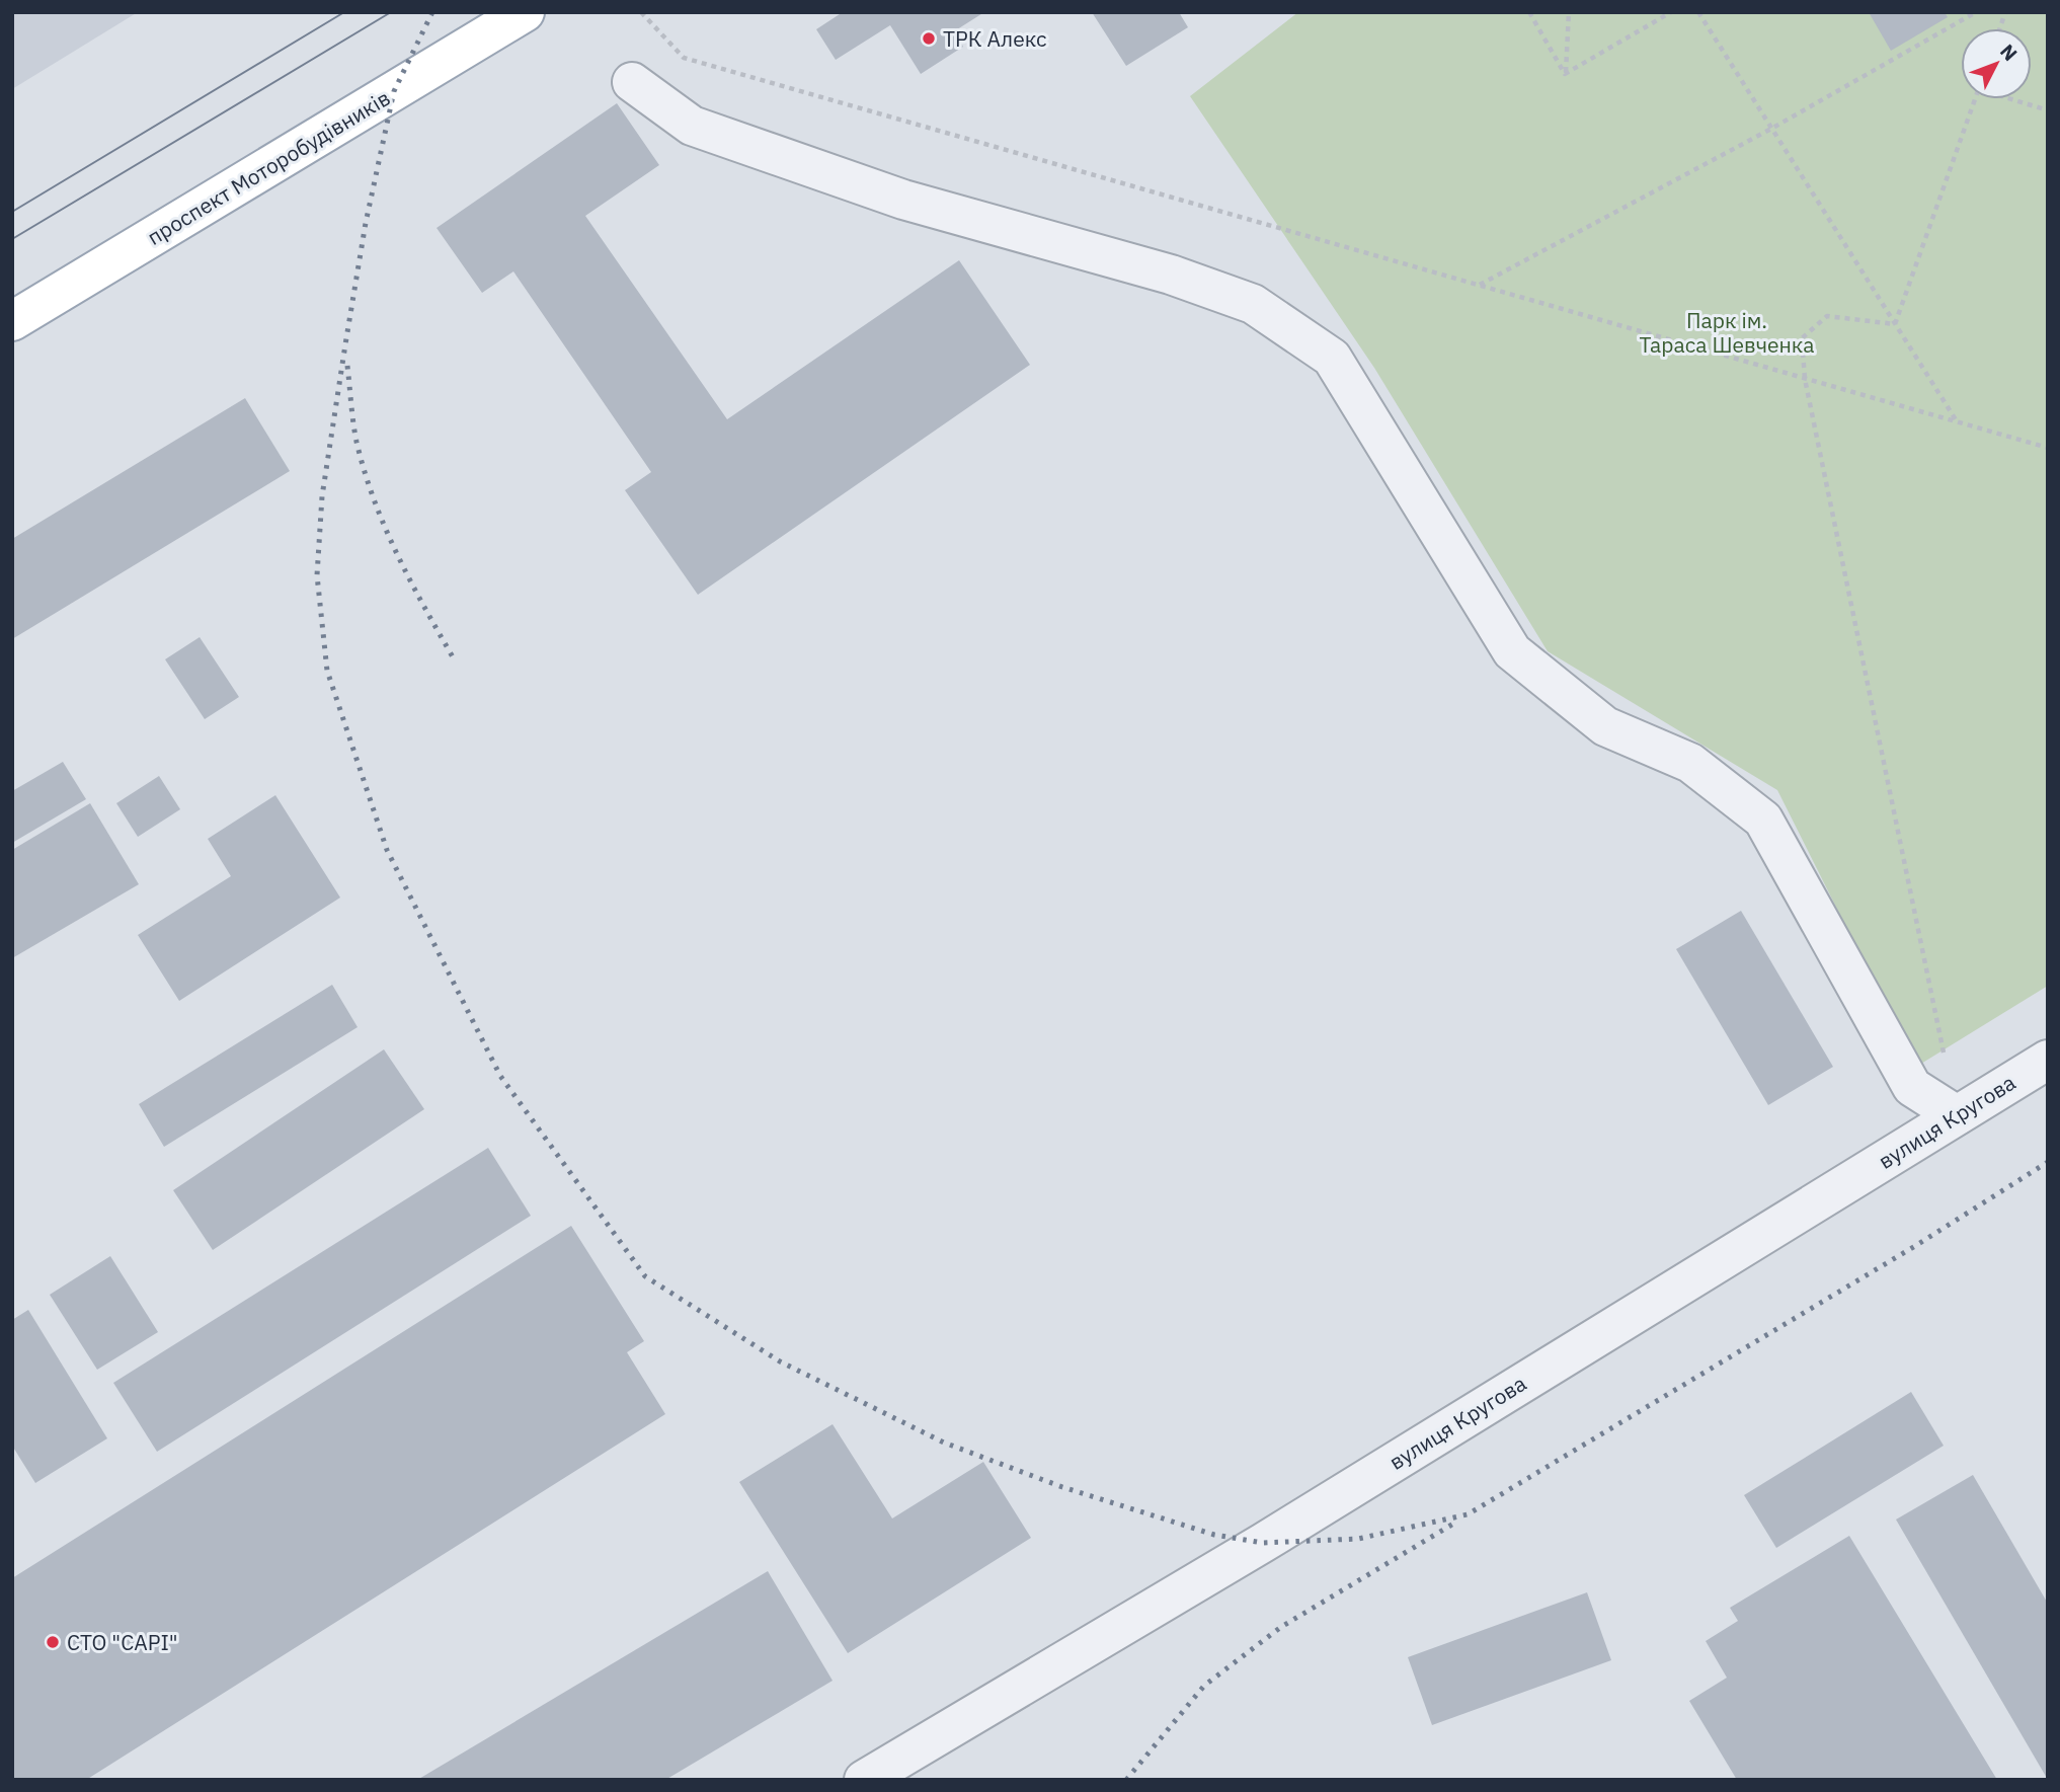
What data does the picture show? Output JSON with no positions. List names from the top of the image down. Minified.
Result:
{"streets":{"main road":["проспект Моторобудівників"],"street":["вулиця Кругова"]},"parks":["Парк ім. Тараса Шевченка"],"places":["ТРК Алекс","СТО \"CAPI\""],"north":"top right"}
